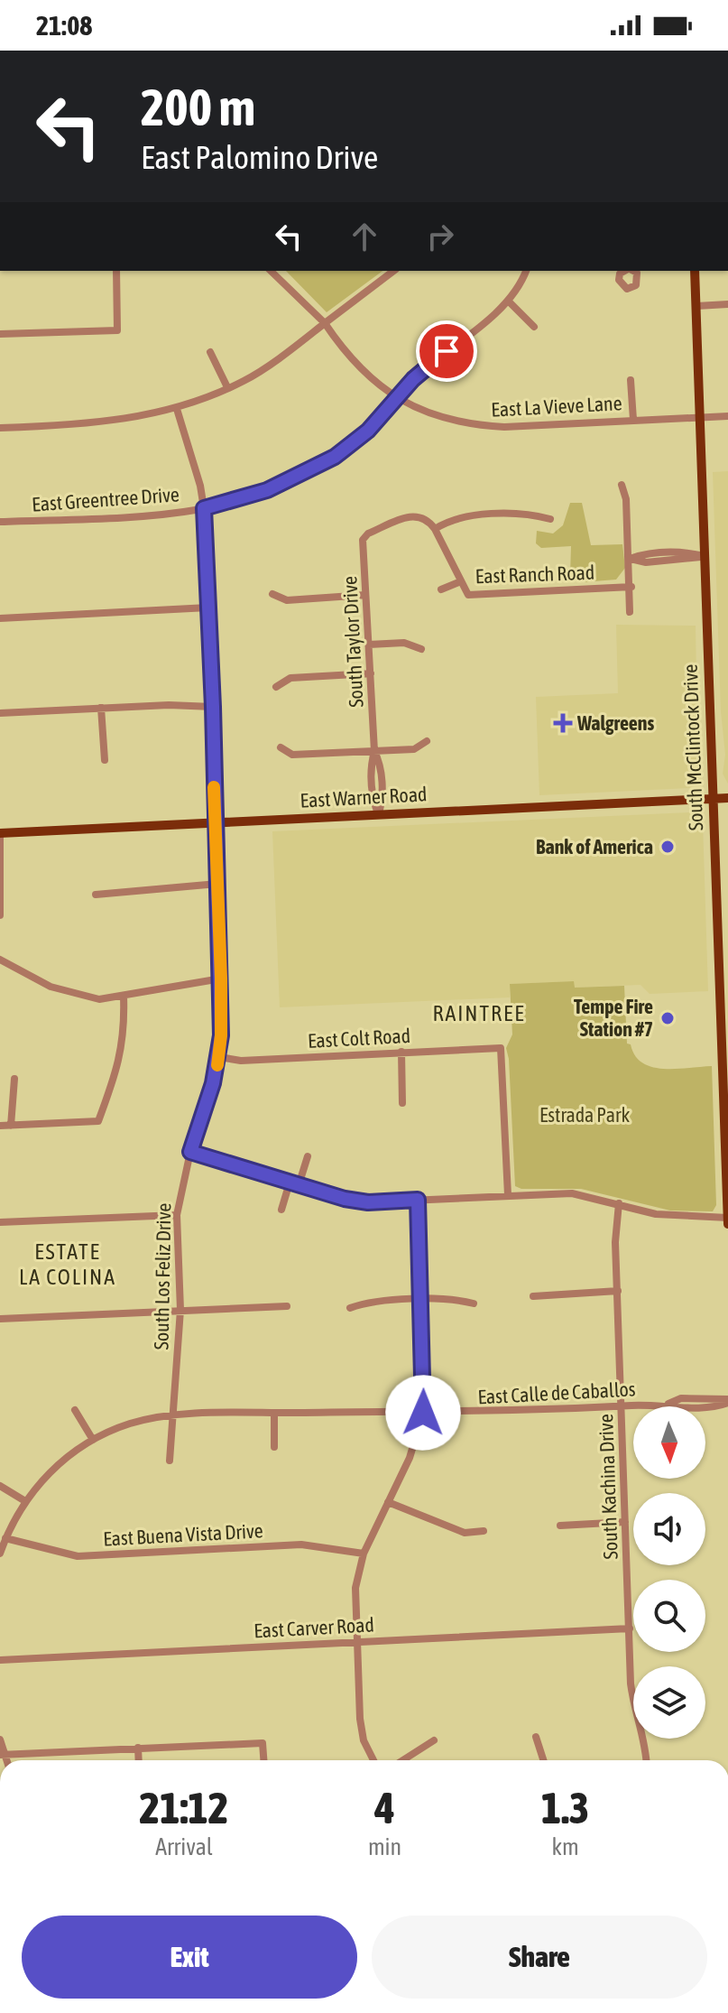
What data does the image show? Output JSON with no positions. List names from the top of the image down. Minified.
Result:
{"streets":{"main road":["South McClintock Drive","East Warner Road"],"street":["East La Vieve Lane","East Greentree Drive","East Ranch Road","South Taylor Drive","East Colt Road","South Los Feliz Drive","East Calle de Caballos","South Kachina Drive","East Buena Vista Drive","East Carver Road"]},"crossings":[["East La Vieve Lane","East Greentree Drive"],["East La Vieve Lane","South McClintock Drive"],["East Greentree Drive","South Los Feliz Drive"],["East Ranch Road","South Taylor Drive"],["South Taylor Drive","East Warner Road"],["South McClintock Drive","East Warner Road"],["East Warner Road","South Los Feliz Drive"],["East Colt Road","South Los Feliz Drive"],["South Los Feliz Drive","East Calle de Caballos"],["East Calle de Caballos","South Kachina Drive"],["East Calle de Caballos","East Buena Vista Drive"],["South Kachina Drive","East Carver Road"]],"districts":["RAINTREE","ESTATE LA COLINA"],"parks":["Estrada Park"],"places":{"health":["Walgreens"],"other":["Bank of America","Tempe Fire Station #7"]},"north":"bottom","page":{"status":"21:08","turn":["200 m","East Palomino Drive"],"eta":["21:12","Arrival","4","min","1.3","km"],"buttons":["Exit","Share"]}}
